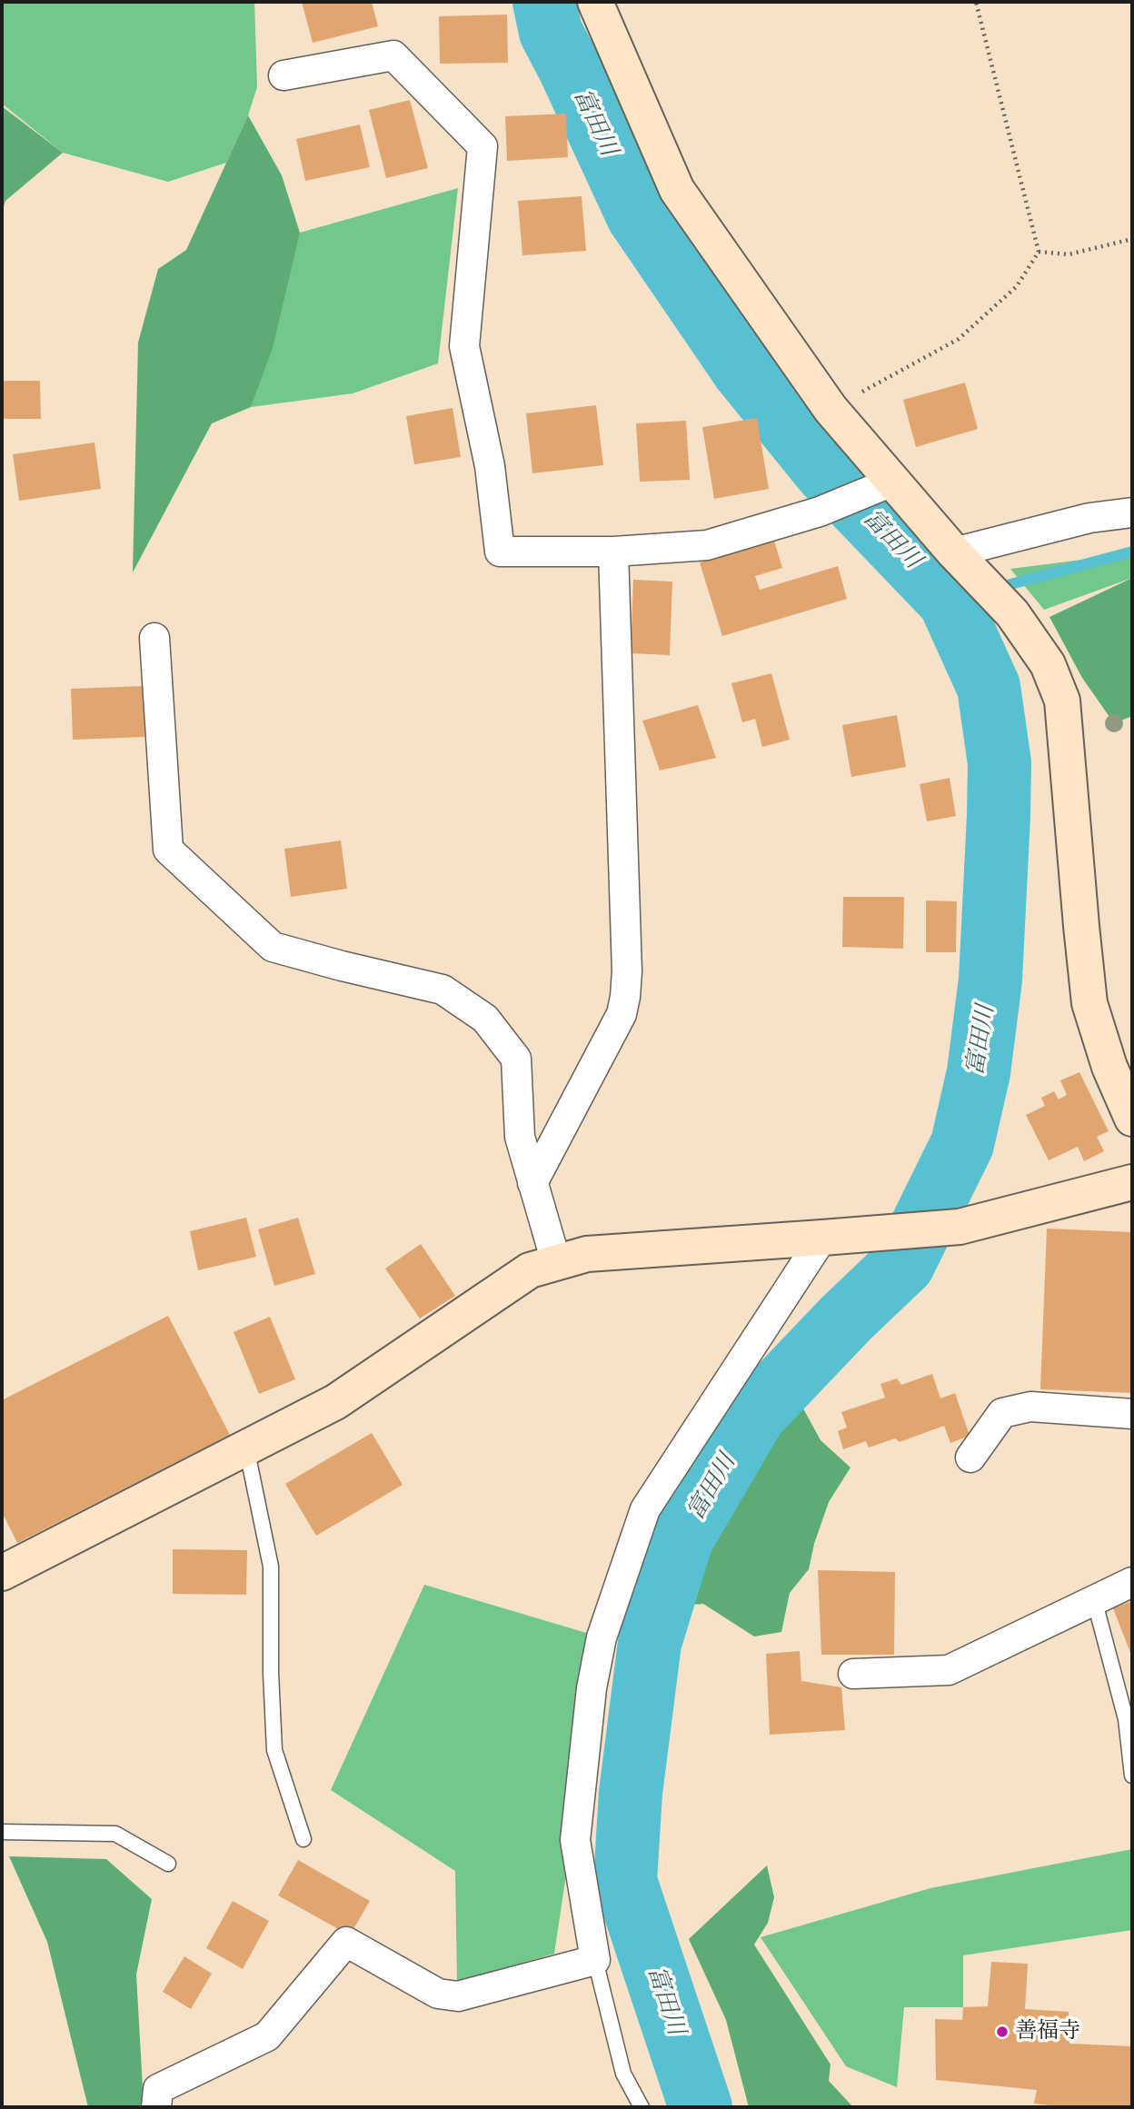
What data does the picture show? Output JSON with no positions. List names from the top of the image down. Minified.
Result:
{"water":["富田川"],"places":["善福寺"]}
